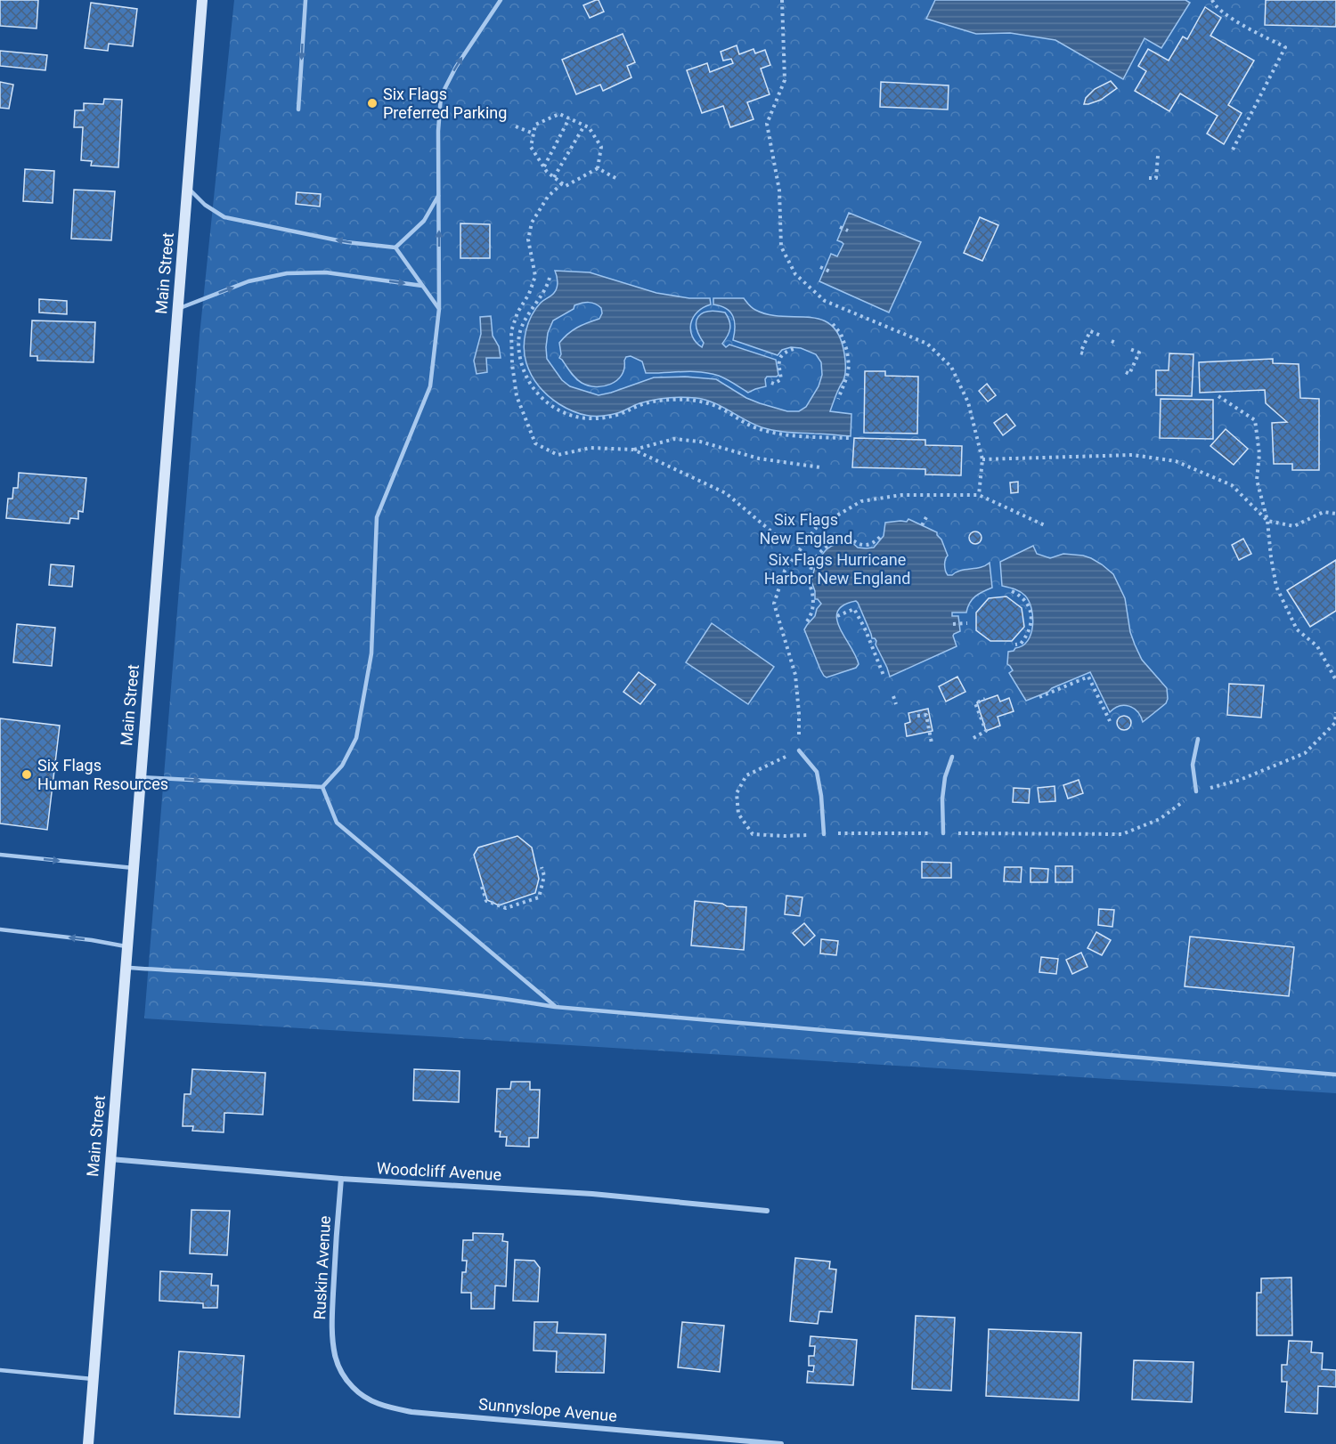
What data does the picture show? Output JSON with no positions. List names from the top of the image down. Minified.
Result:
{"streets":{"main road":["Main Street"],"street":["Woodcliff Avenue","Ruskin Avenue","Sunnyslope Avenue"]},"crossings":[["Main Street","Woodcliff Avenue"],["Woodcliff Avenue","Ruskin Avenue"],["Ruskin Avenue","Sunnyslope Avenue"]],"parks":["Six Flags New England","Six Flags Hurricane Harbor New England"],"places":["Six Flags Preferred Parking","Six Flags Human Resources"]}
